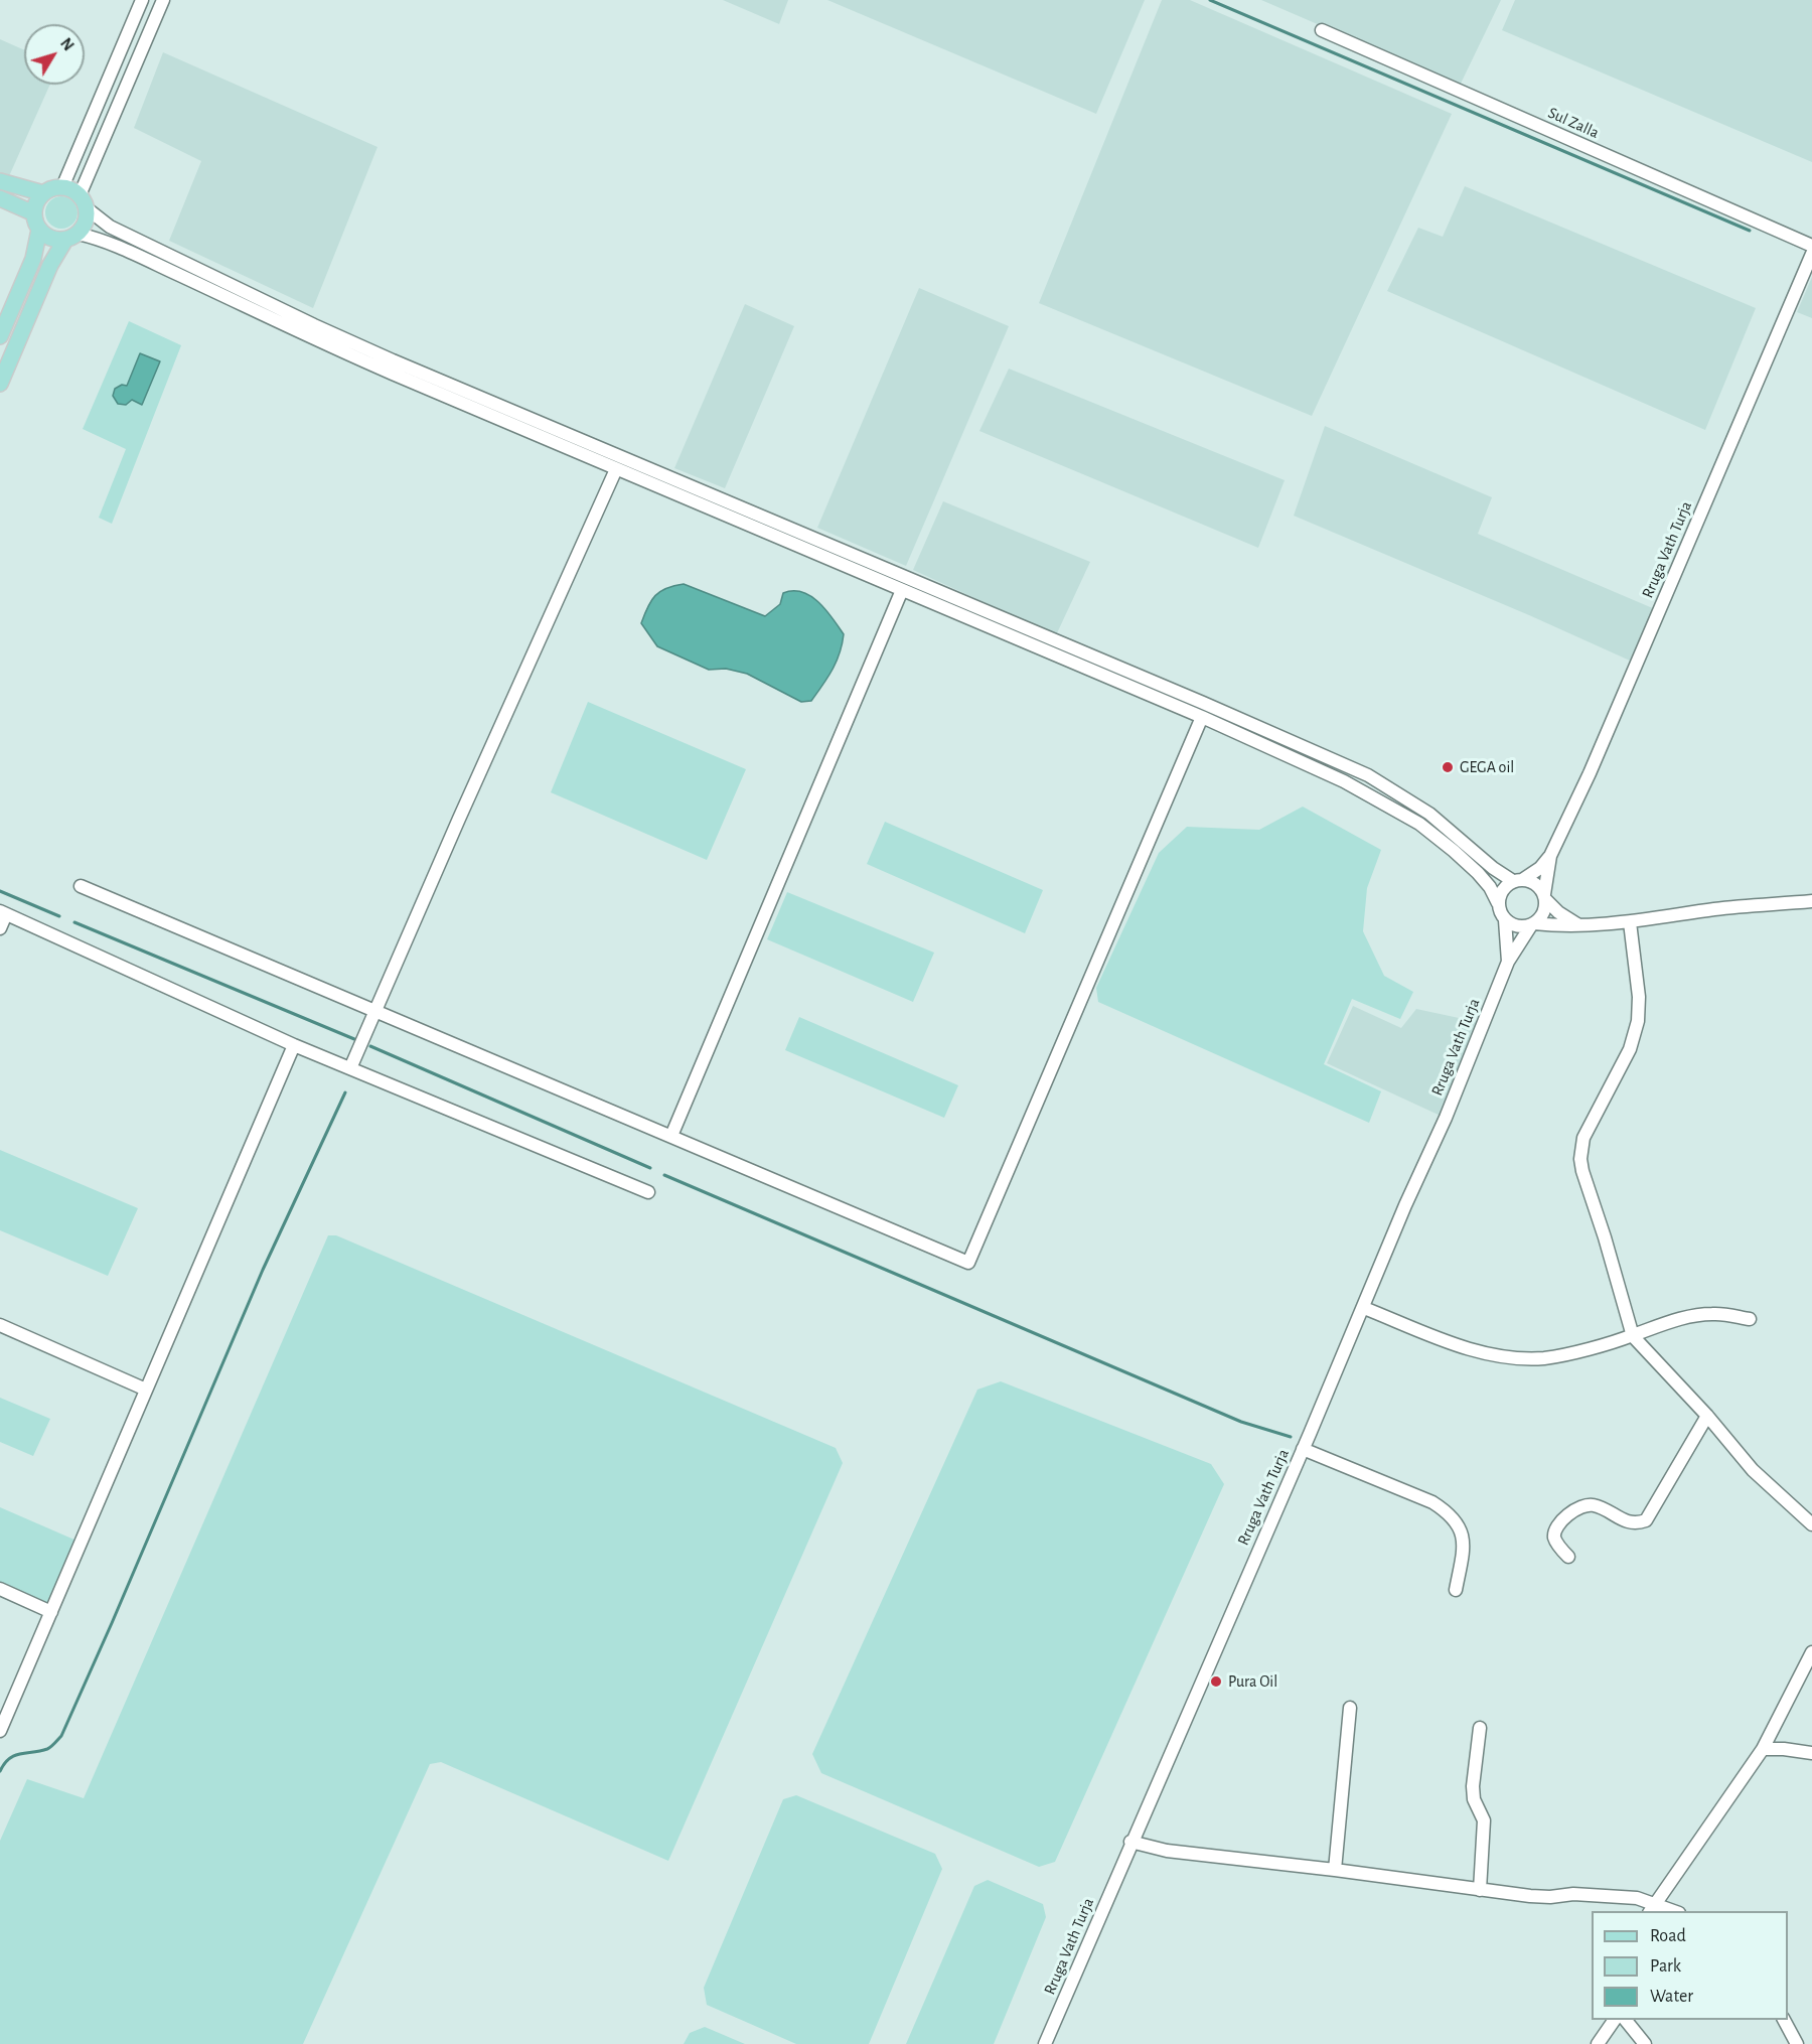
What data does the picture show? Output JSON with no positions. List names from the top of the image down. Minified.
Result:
{"streets":{"street":["Sul Zalla","Rruga Vath Turja"]},"places":["GEGA oil","Pura Oil"],"legend":["Road","Park","Water"],"north":"top right"}
